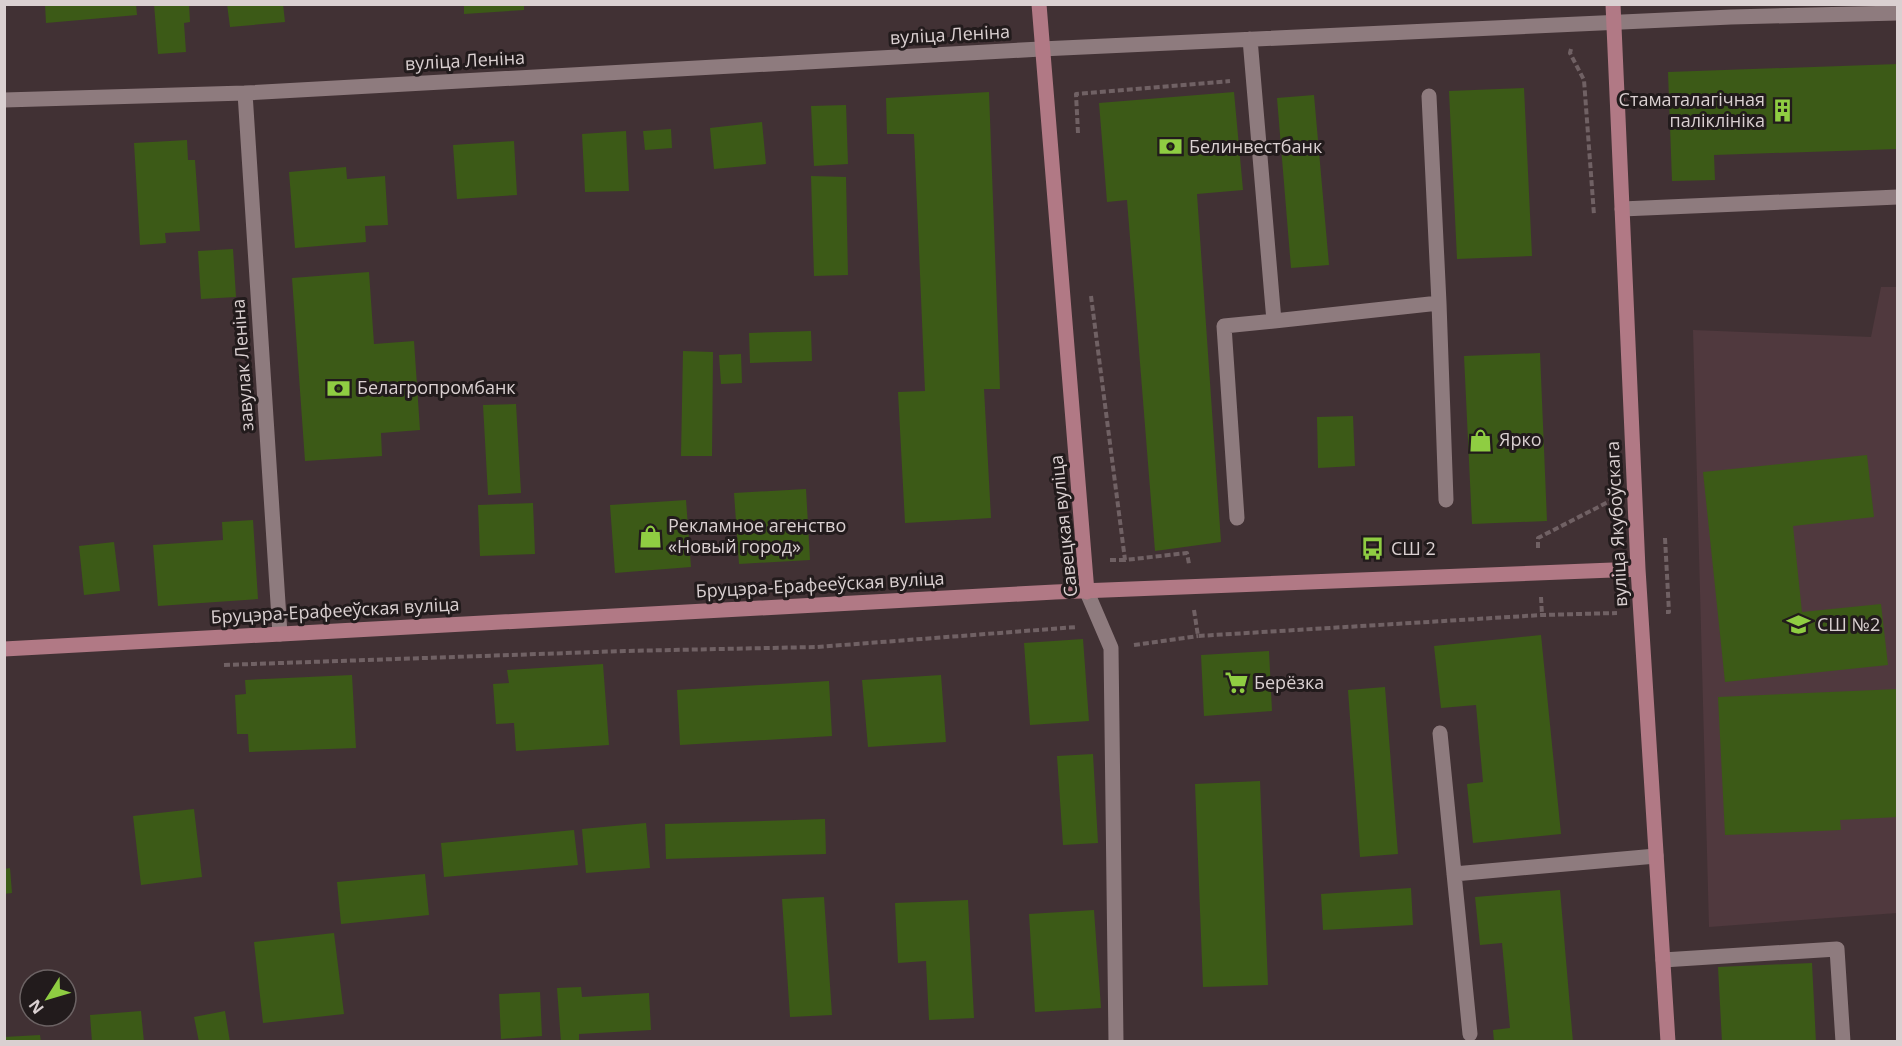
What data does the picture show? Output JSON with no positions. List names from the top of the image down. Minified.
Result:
{"streets":{"main road":["вуліца Якубоўскага","Савецкая вуліца","Бруцэра-Ерафееўская вуліца"],"street":["вуліца Леніна","завулак Леніна"]},"crossings":[["вуліца Леніна","завулак Леніна"],["вуліца Леніна","вуліца Якубоўскага"],["вуліца Леніна","Савецкая вуліца"],["завулак Леніна","Бруцэра-Ерафееўская вуліца"],["вуліца Якубоўскага","Бруцэра-Ерафееўская вуліца"],["Савецкая вуліца","Бруцэра-Ерафееўская вуліца"]],"places":{"building":["Стаматалагічная паліклініка"],"bank":["Белинвестбанк","Белагропромбанк"],"shop":["Ярко","Рекламное агенство «Новый город»"],"bus stop":["СШ 2"],"school or university":["СШ №2"],"supermarket":["Берёзка"]},"north":"bottom left"}
